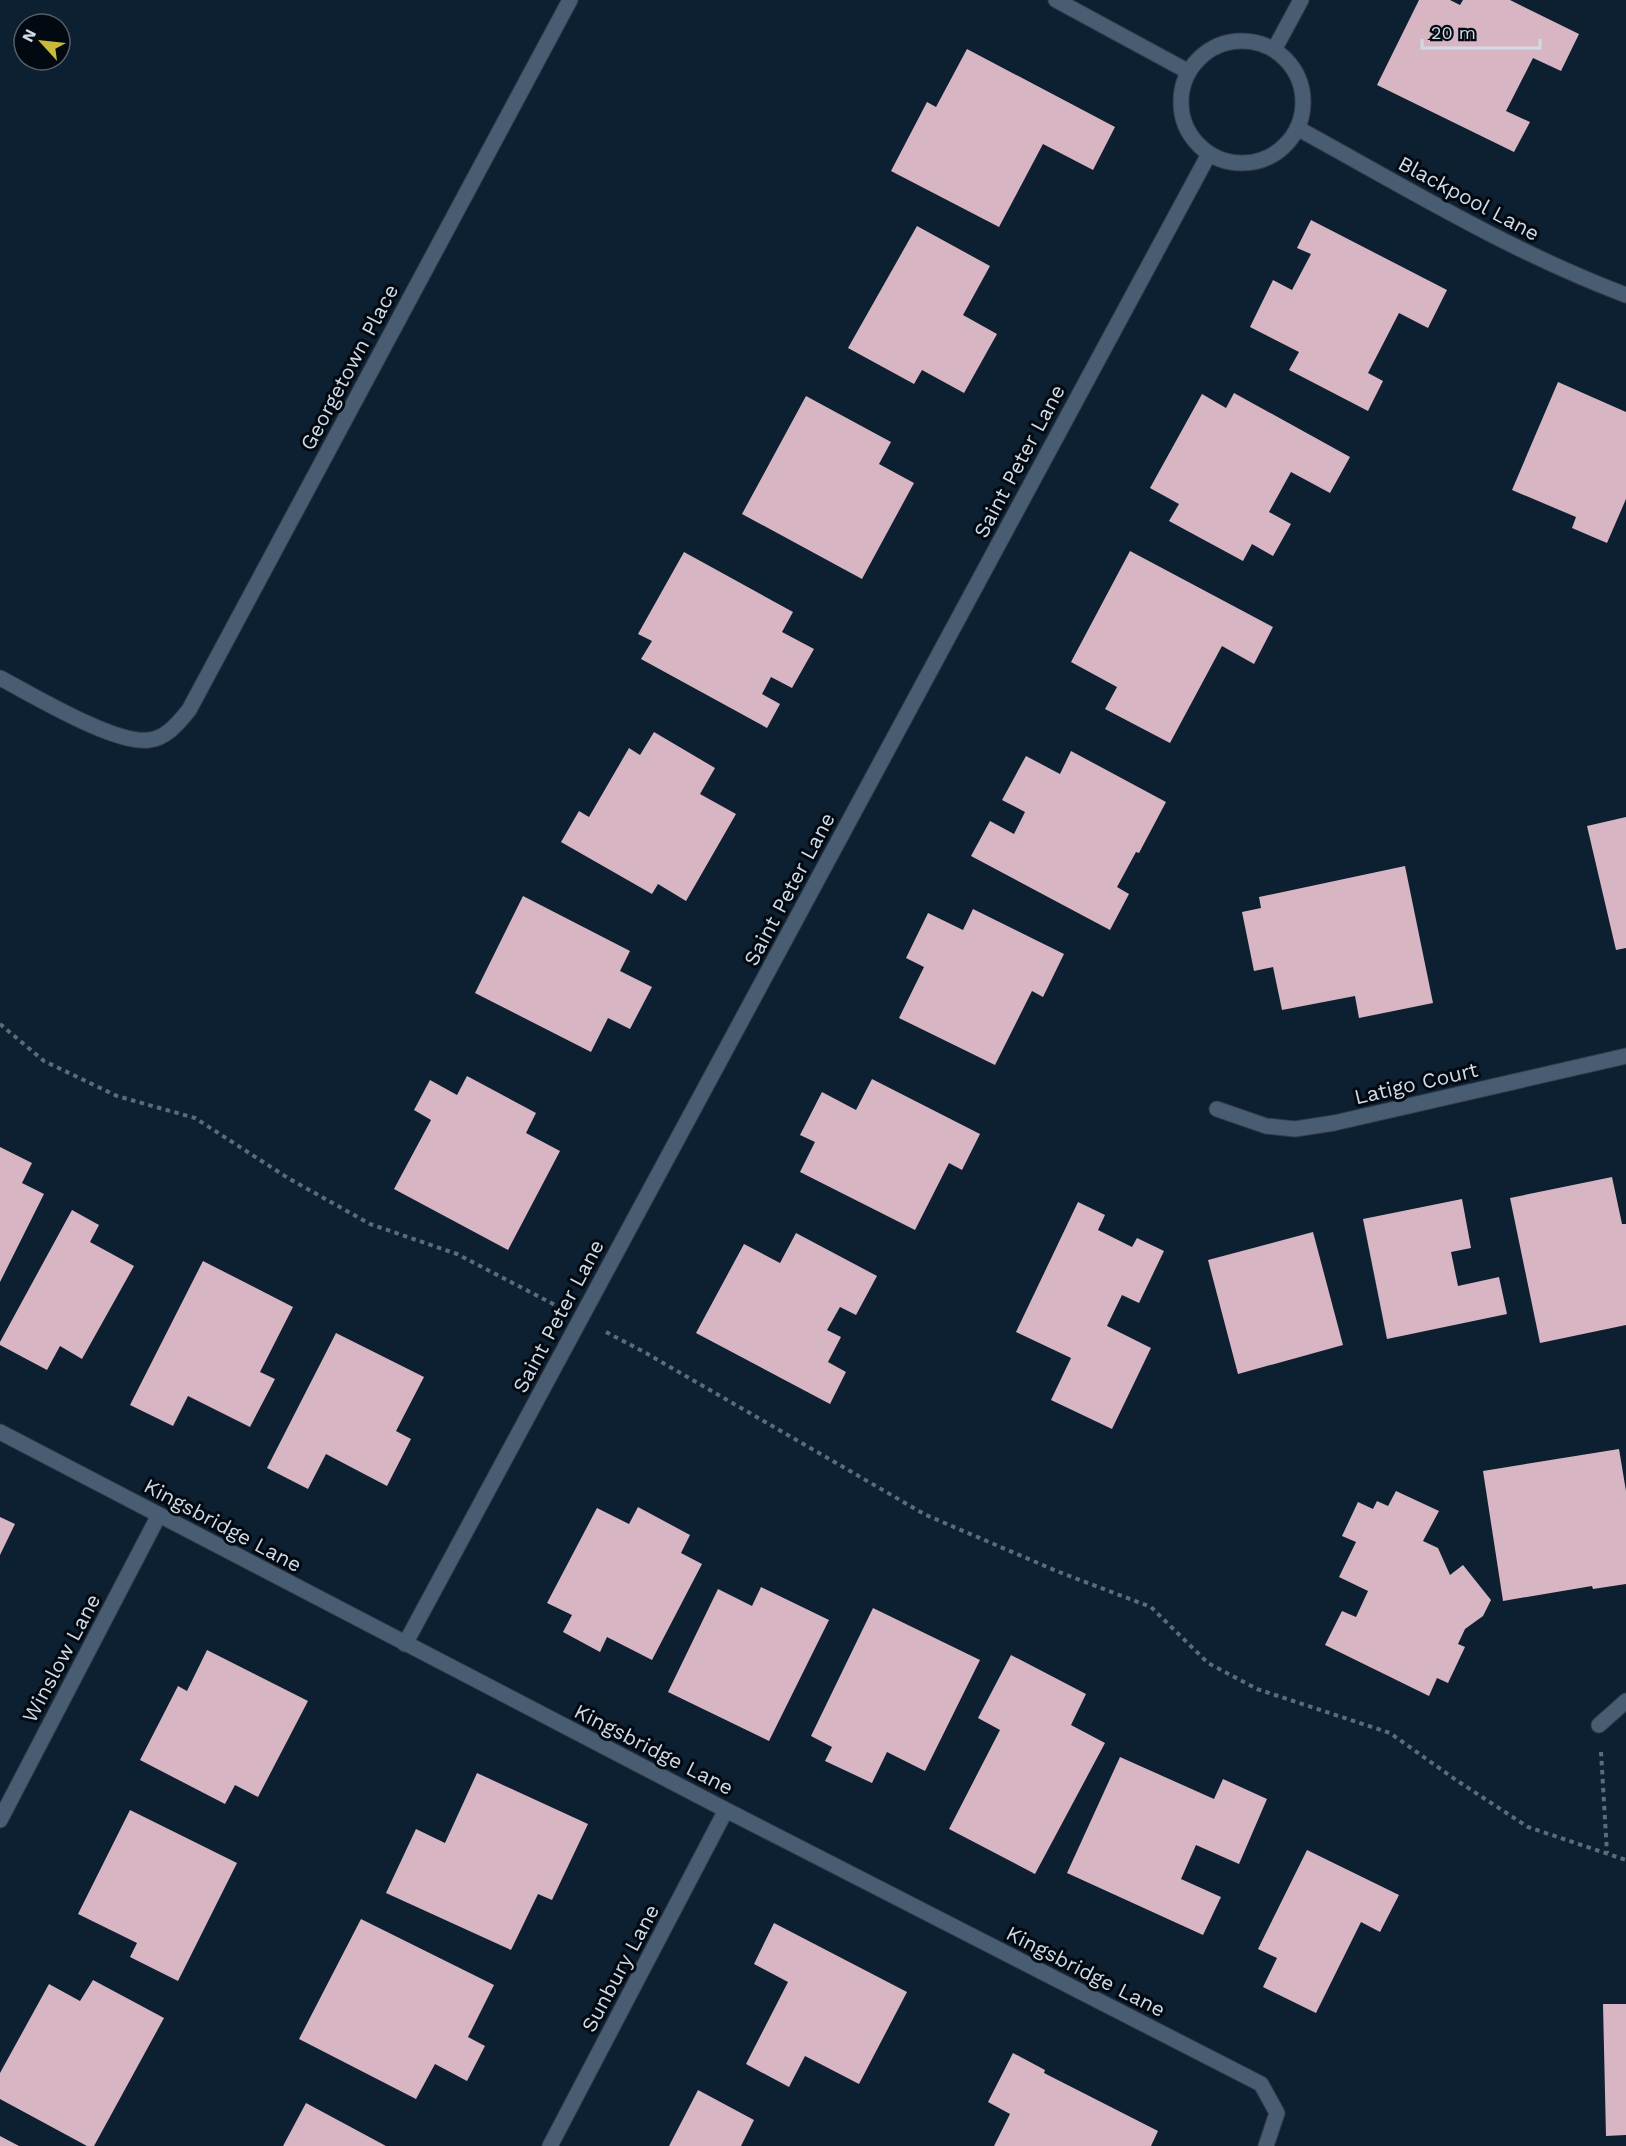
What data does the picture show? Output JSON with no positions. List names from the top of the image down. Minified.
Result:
{"streets":{"street":["Blackpool Lane","Georgetown Place","Saint Peter Lane","Latigo Court","Kingsbridge Lane","Winslow Lane","Sunbury Lane"]},"crossings":[["Blackpool Lane","Saint Peter Lane"],["Saint Peter Lane","Kingsbridge Lane"],["Kingsbridge Lane","Winslow Lane"],["Kingsbridge Lane","Sunbury Lane"]],"scale_bar":"20 m","north":"top left"}
